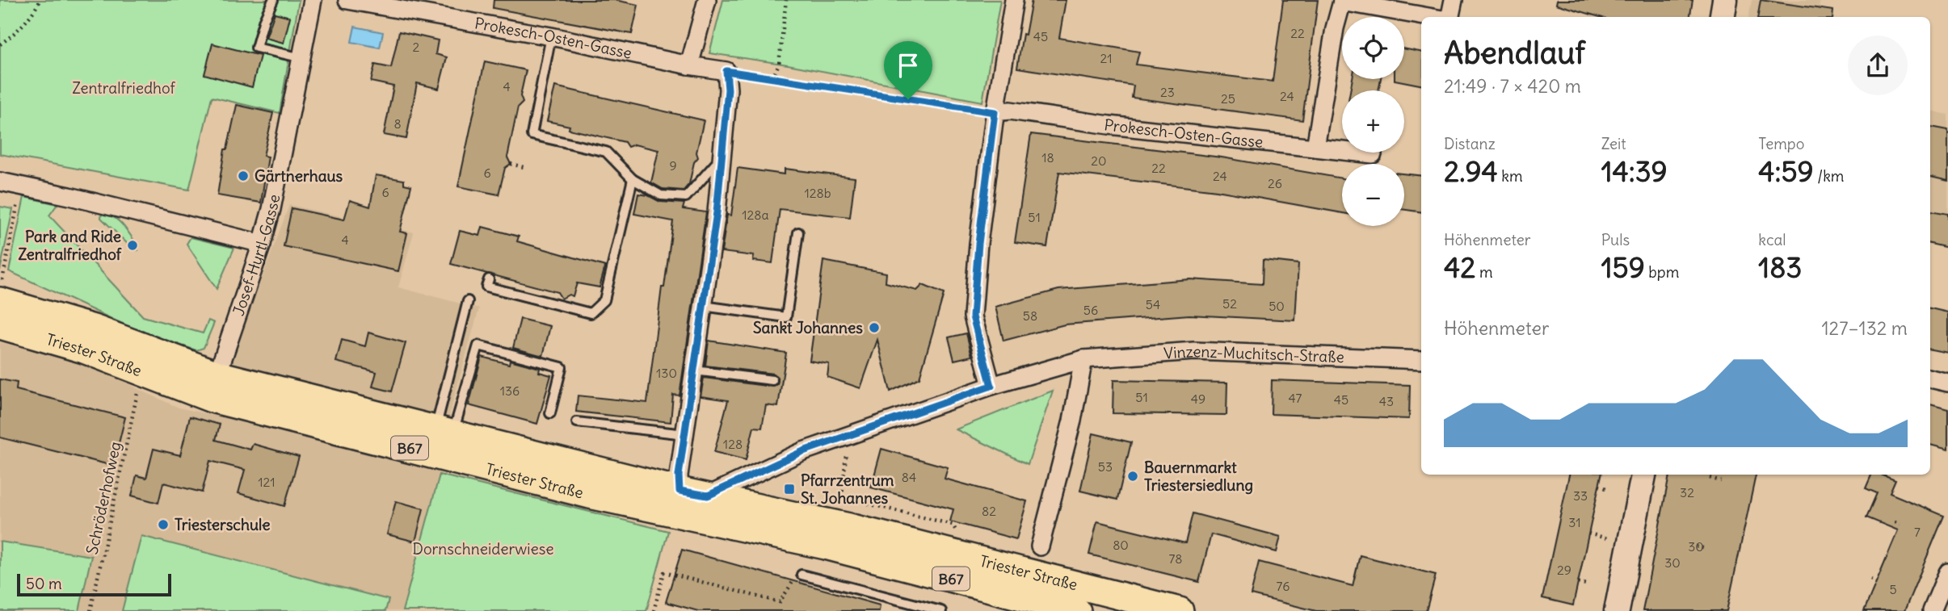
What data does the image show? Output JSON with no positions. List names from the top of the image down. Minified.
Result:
{"streets":{"main road":["Triester Straße","B67"],"street":["Prokesch-Osten-Gasse","Josef-Hyrtl-Gasse","Vinzenz-Muchitsch-Straße"],"path":["Schröderhofweg"]},"crossings":[["Josef-Hyrtl-Gasse","Triester Straße"],["Triester Straße","Vinzenz-Muchitsch-Straße"]],"parks":["Zentralfriedhof","Dornschneiderwiese"],"places":{"other":["Gärtnerhaus","Park and Ride Zentralfriedhof","Sankt Johannes","Bauernmarkt Triestersiedlung","Triesterschule"],"transit":["Pfarrzentrum St. Johannes"]},"house_numbers":["22","45","2","21","4","23","24","25","8","18","20","9","22","6","24","26","6","128b","128a","51","4","52","54","50","56","58","130","136","51","47","49","45","43","128","53","84","121","32","33","82","31","7","80","30","78","30","29","76","5"],"scale_bar":"50 m","page":{"map_buttons":["+","−"],"heading":["Abendlauf","21:49 · 7 × 420 m"],"stats":[["Distanz","2.94 km"],["Zeit","14:39"],["Tempo","4:59 /km"],["Höhenmeter","42 m"],["Puls","159 bpm"],["kcal","183"]],"chart":["Höhenmeter","127–132 m"],"scale":"50 m"}}
